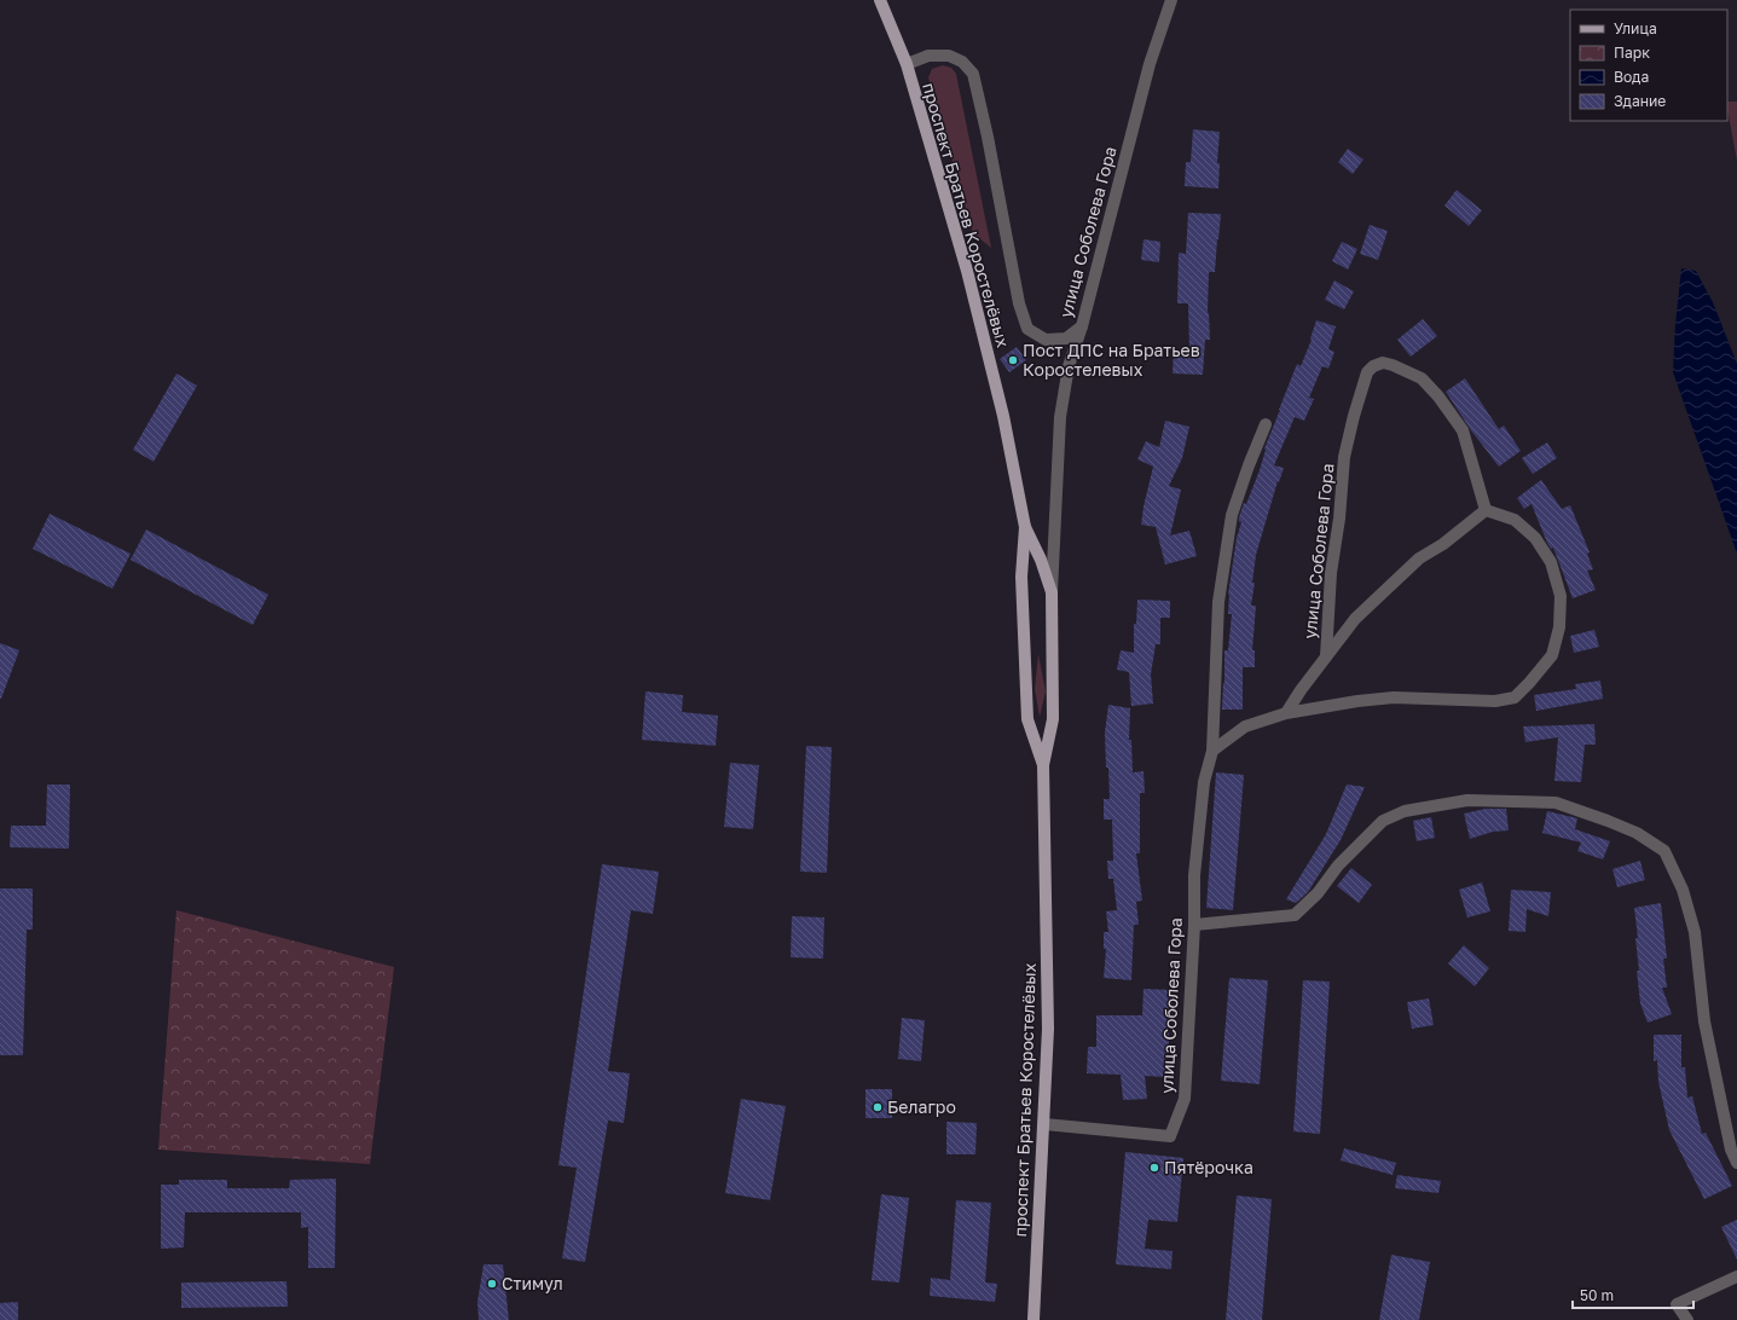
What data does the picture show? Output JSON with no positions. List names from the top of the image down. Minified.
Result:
{"streets":{"main road":["проспект Братьев Коростелёвых"],"street":["улица Соболева Гора"]},"crossings":[["проспект Братьев Коростелёвых","улица Соболева Гора"]],"places":["Пост ДПС на Братьев Коростелевых","Белагро","Пятёрочка","Стимул"],"legend":["Улица","Парк","Вода","Здание"],"scale_bar":"50 m"}
